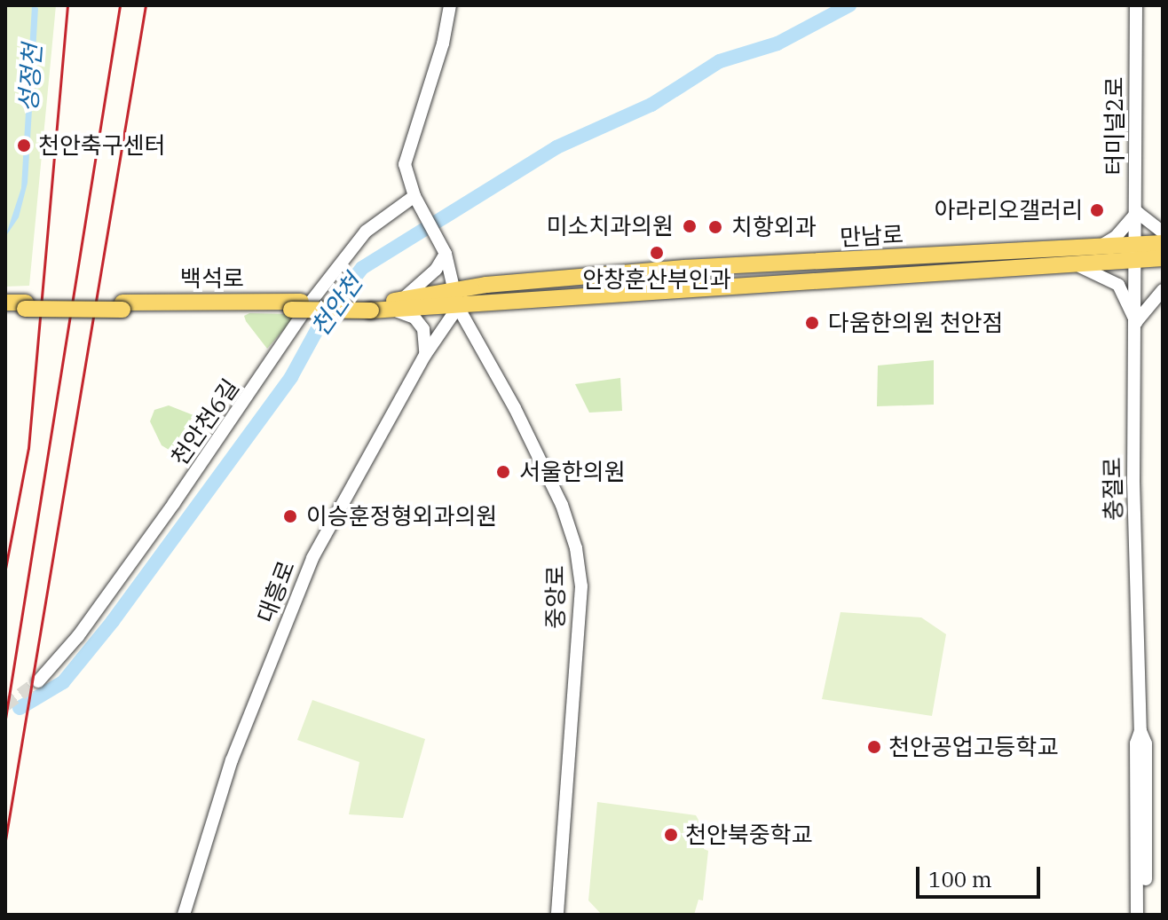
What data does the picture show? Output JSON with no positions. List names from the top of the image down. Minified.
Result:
{"streets":{"main road":["만남로","백석로"],"street":["터미널2로","천안천6길","충절로","대흥로","중앙로"]},"crossings":[["터미널2로","만남로"],["터미널2로","충절로"],["만남로","충절로"],["만남로","대흥로"],["만남로","중앙로"],["천안천6길","중앙로"],["대흥로","중앙로"]],"water":["성정천","천안천"],"places":["천안축구센터","아라리오갤러리","미소치과의원","치항외과","안창훈산부인과","다움한의원 천안점","서울한의원","이승훈정형외과의원","천안공업고등학교","천안북중학교"],"scale_bar":"100 m"}
